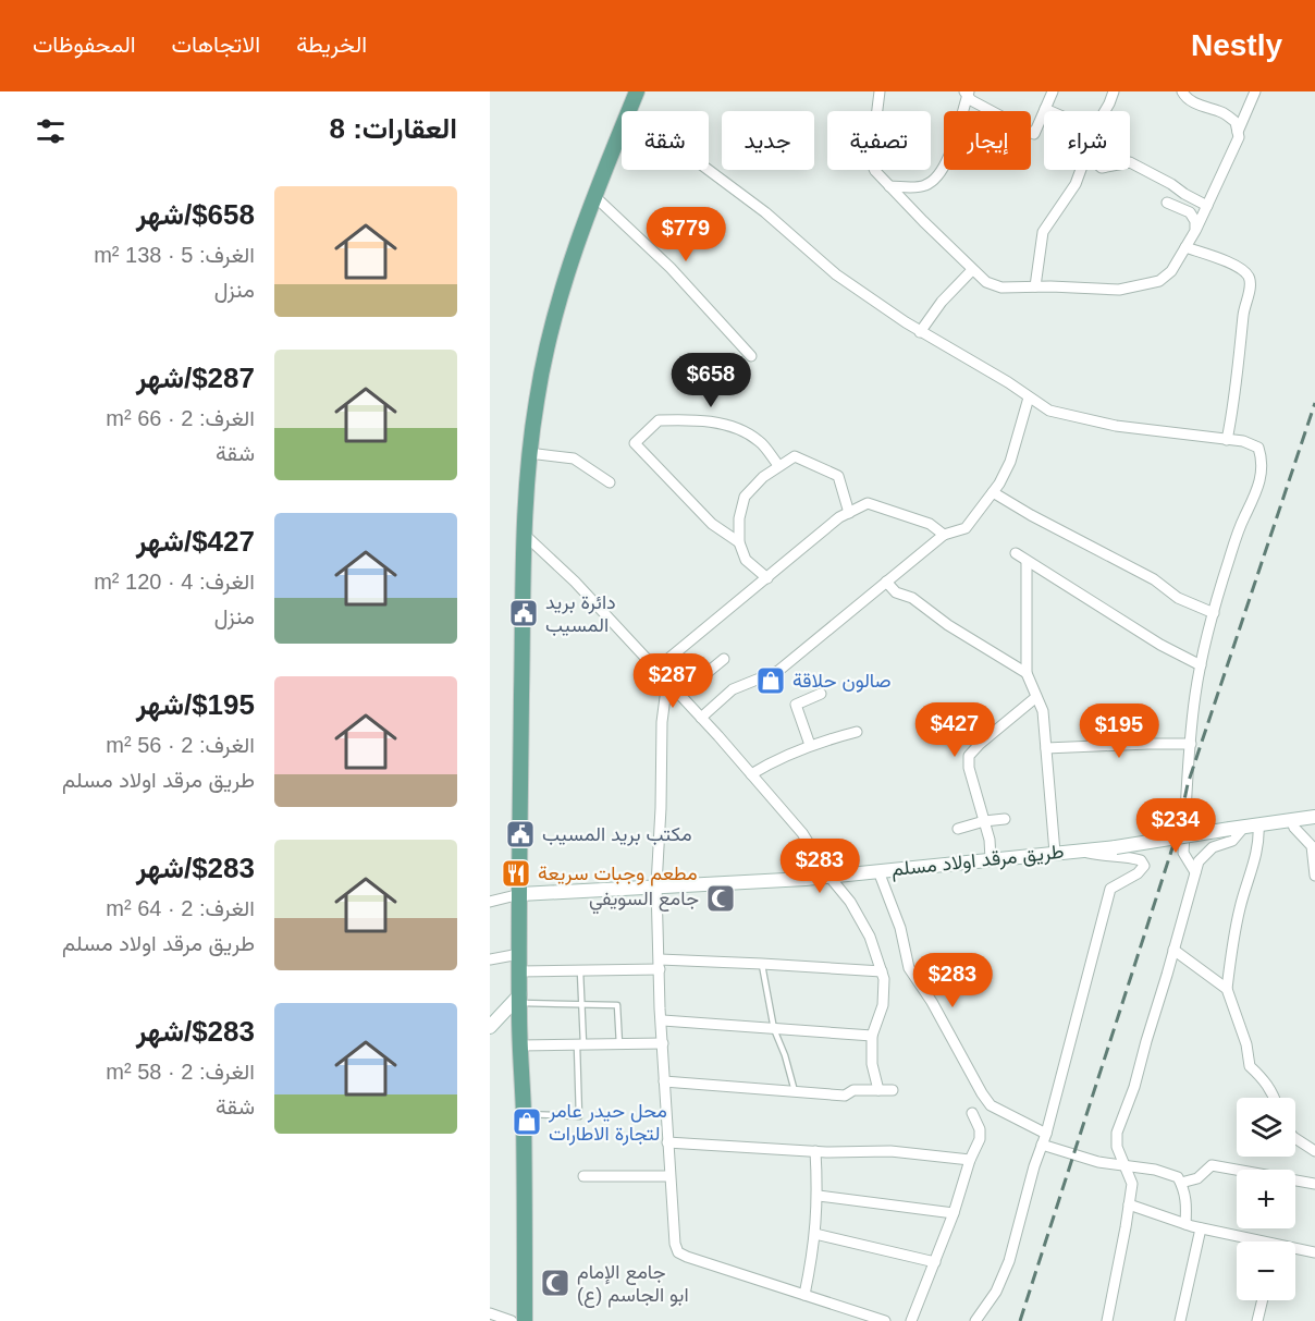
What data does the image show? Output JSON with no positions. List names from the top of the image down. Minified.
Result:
{"streets":{"street":["طريق مرقد اولاد مسلم"]},"places":{"public building":["دائرة بريد المسيب","مكتب بريد المسيب"],"shop":["صالون حلاقة","محل حيدر عامر لتجارة الاطارات"],"restaurant":["مطعم وجبات سريعة"],"mosque":["جامع السويفي","جامع الإمام ابو الجاسم (ع)"]},"page":{"header":"Nestly","nav":["الخريطة","الاتجاهات","المحفوظات"],"heading":"العقارات: 8","chip":["شراء","إيجار","تصفية","جديد","شقة"],"list":[{"name":"$658/شهر","note":"الغرف: 5 · 138 m² · منزل"},{"name":"$287/شهر","note":"الغرف: 2 · 66 m² · شقة"},{"name":"$427/شهر","note":"الغرف: 4 · 120 m² · منزل"},{"name":"$195/شهر","note":"الغرف: 2 · 56 m² · طريق مرقد اولاد مسلم"},{"name":"$283/شهر","note":"الغرف: 2 · 64 m² · طريق مرقد اولاد مسلم"},{"name":"$283/شهر","note":"الغرف: 2 · 58 m² · شقة"}],"price":["$779","$658","$287","$427","$195","$234","$283","$283"],"map_buttons":["+","−"]}}
